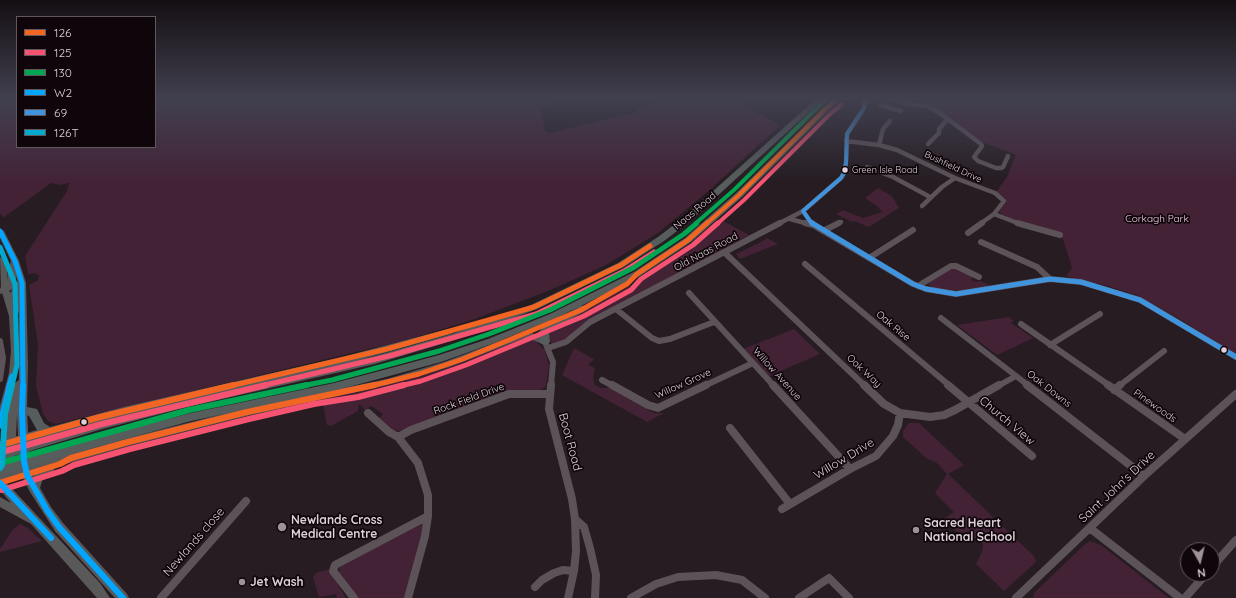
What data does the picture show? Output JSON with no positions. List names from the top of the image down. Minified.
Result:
{"streets":{"highway":["Naas Road"],"street":["Bushfield Drive","Old Naas Road","Oak Rise","Oak Way","Willow Avenue","Willow Grove","Oak Downs","Rock Field Drive","Pinewoods","Church View","Boot Road","Willow Drive","Saint John's Drive","Newlands close"]},"crossings":[["Bushfield Drive","Old Naas Road"],["Old Naas Road","Oak Way"],["Old Naas Road","Boot Road"],["Oak Rise","Oak Way"],["Oak Rise","Church View"],["Oak Way","Oak Downs"],["Oak Way","Church View"],["Oak Way","Willow Drive"],["Willow Avenue","Willow Grove"],["Willow Avenue","Willow Drive"],["Oak Downs","Saint John's Drive"],["Rock Field Drive","Boot Road"],["Pinewoods","Saint John's Drive"]],"parks":["Corkagh Park"],"places":["Green Isle Road","Newlands Cross Medical Centre","Sacred Heart National School","Jet Wash"],"lines":["transit line 126","transit line 125","transit line 130","transit line 69","transit line W2","transit line 126T"],"legend":["126","125","130","W2","69","126T"],"north":"bottom"}
